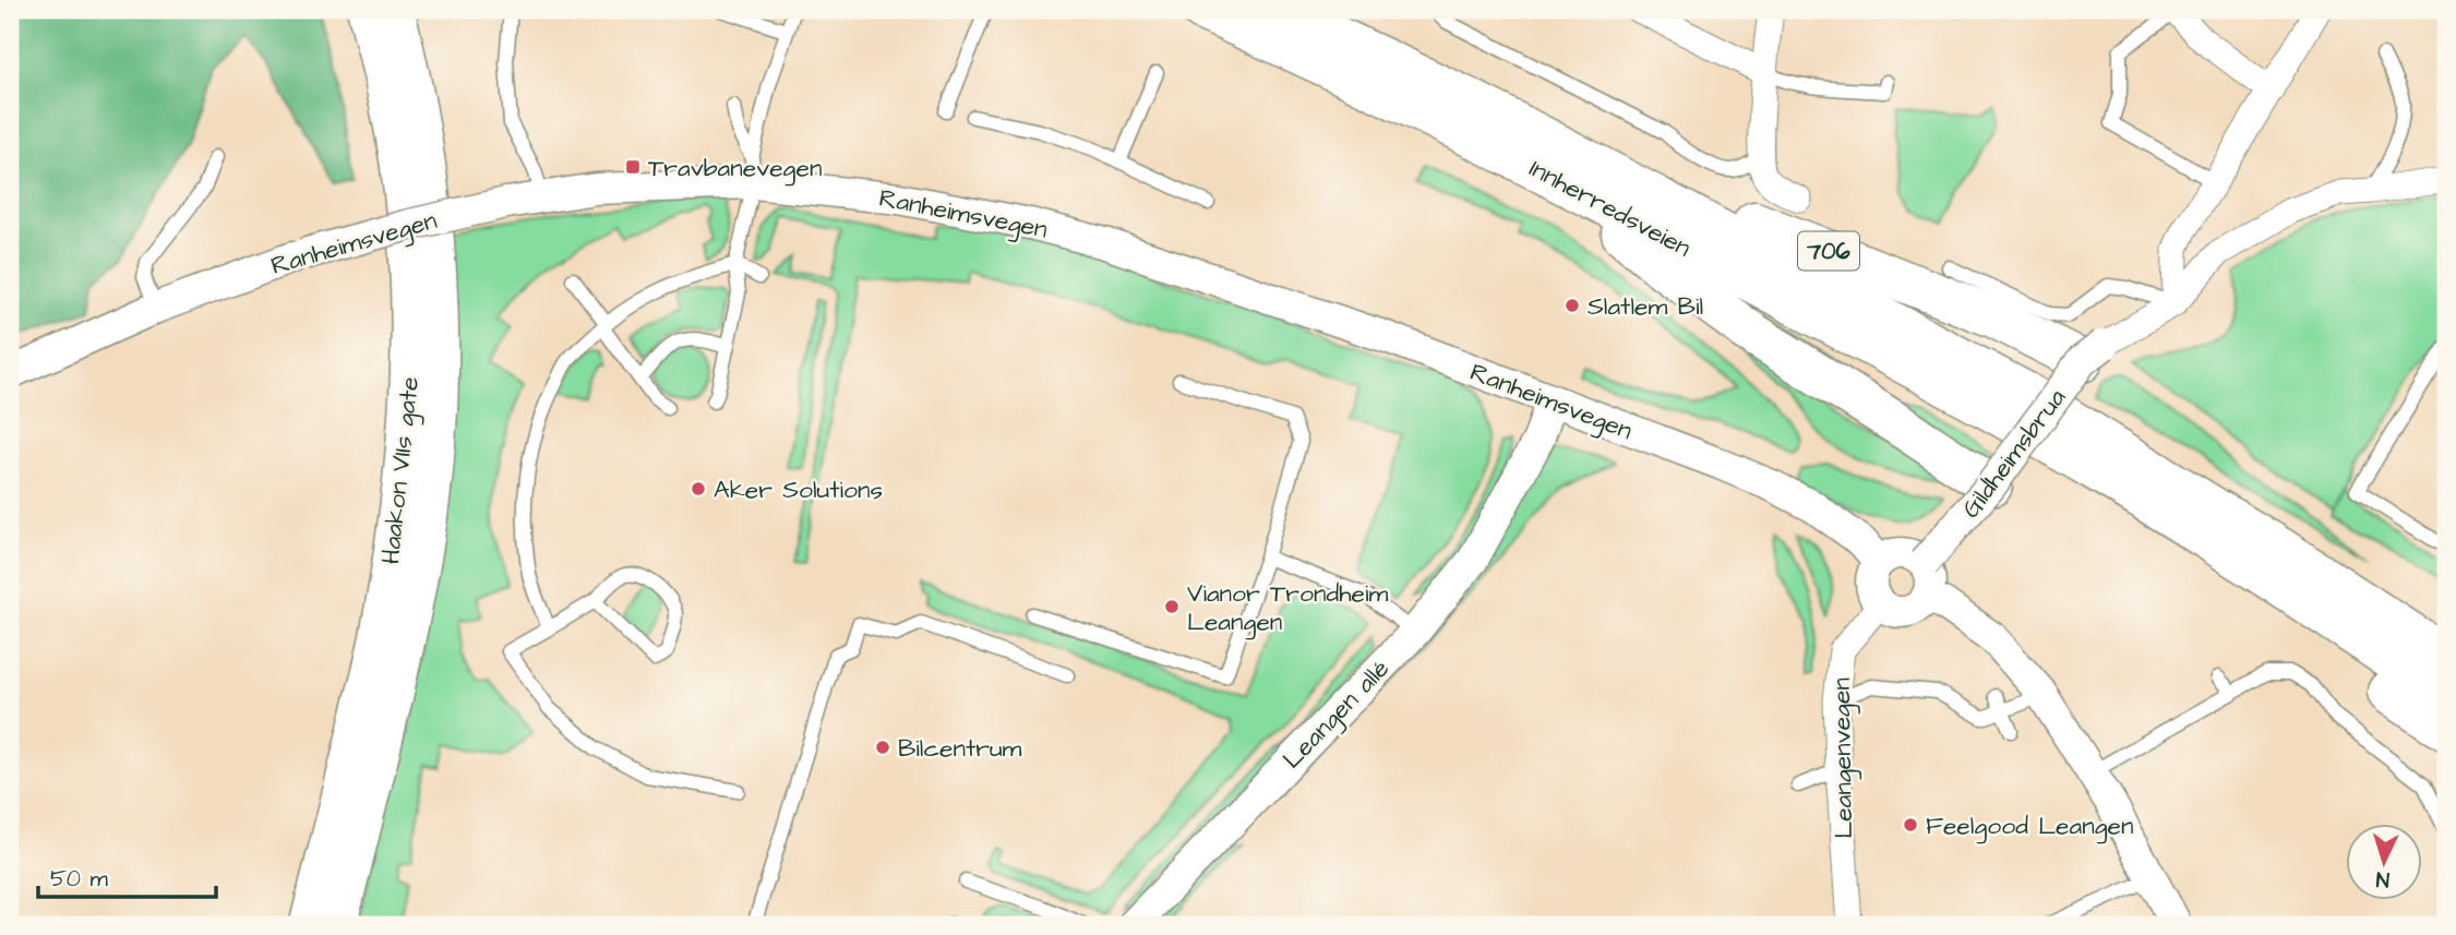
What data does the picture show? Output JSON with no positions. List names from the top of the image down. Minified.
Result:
{"streets":{"highway":["Innherredsveien","706"],"main road":["Haakon VIIs gate"],"street":["Ranheimsvegen","Gildheimsbrua","Leangen allé","Leangenvegen"]},"crossings":[["Innherredsveien","706"],["Ranheimsvegen","Gildheimsbrua"],["Ranheimsvegen","Leangen allé"],["Ranheimsvegen","Leangenvegen"],["706","Gildheimsbrua"],["Gildheimsbrua","Leangenvegen"]],"places":{"transit":["Travbanevegen"],"other":["Slatlem Bil","Aker Solutions","Vianor Trondheim Leangen","Bilcentrum","Feelgood Leangen"]},"scale_bar":"50 m","north":"bottom"}
